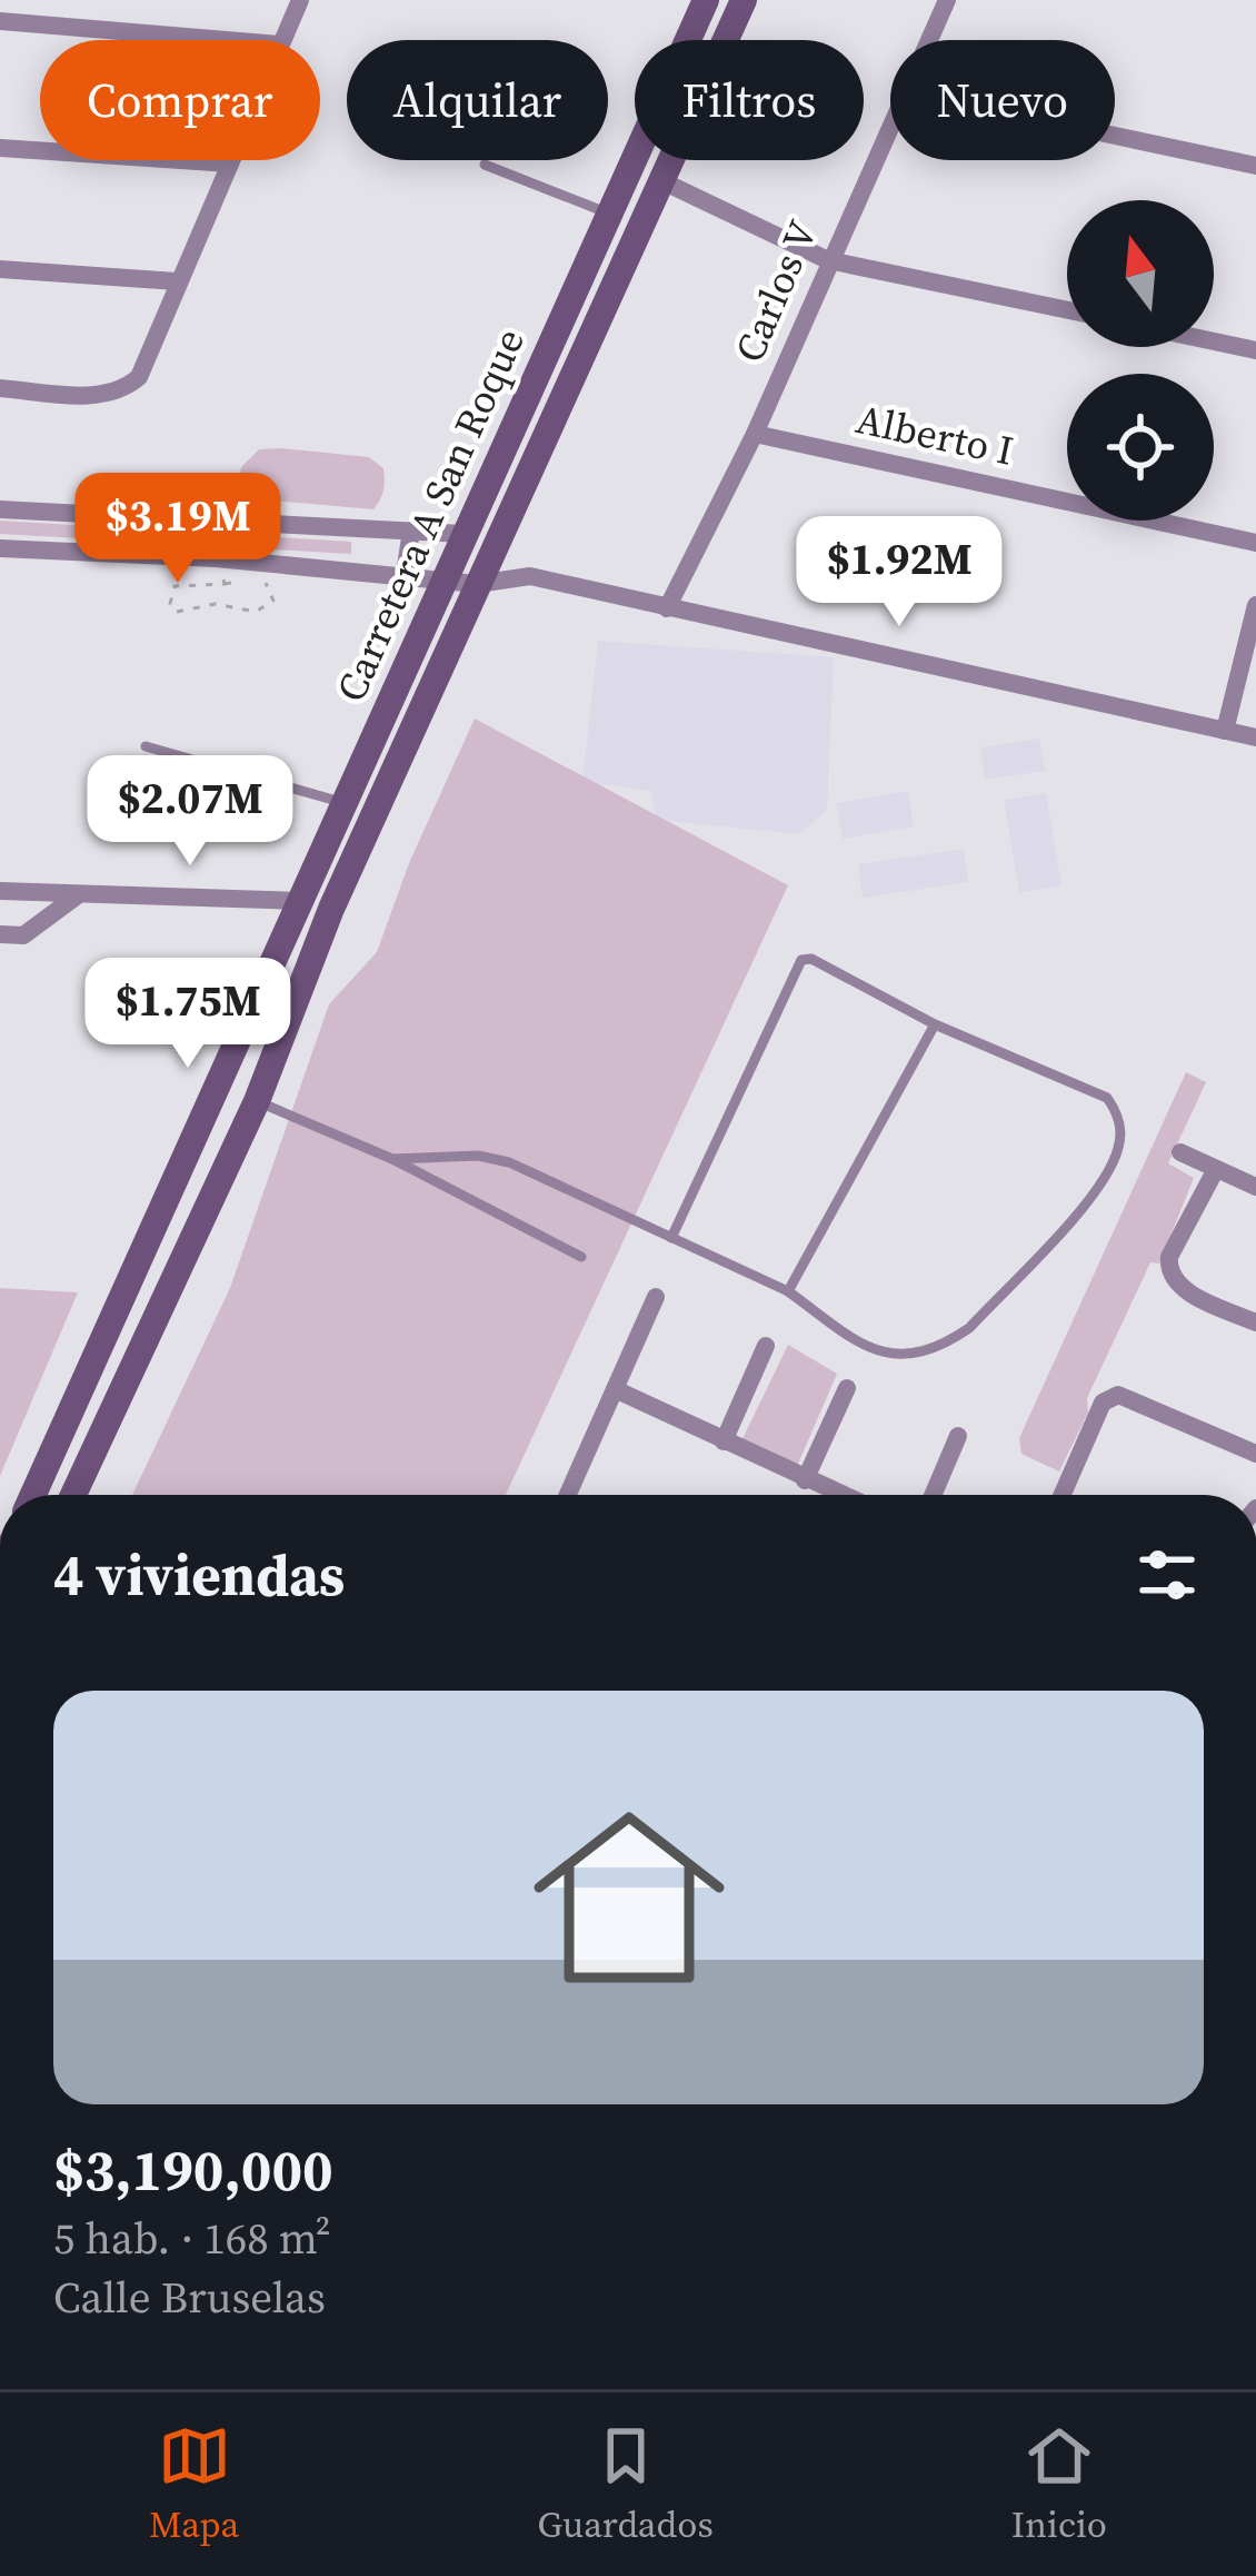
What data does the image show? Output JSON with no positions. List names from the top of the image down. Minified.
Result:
{"streets":{"main road":["Carretera A San Roque"],"street":["Carlos V","Alberto I"]},"crossings":[["Carlos V","Alberto I"]],"north":"top","page":{"chip":["Comprar","Alquilar","Filtros","Nuevo"],"price":["$3.19M","$1.92M","$2.07M","$1.75M"],"heading":"4 viviendas","list":[{"name":"$3,190,000","note":"5 hab. · 168 m² · Calle Bruselas"}],"tabs":["Mapa","Guardados","Inicio"]}}
